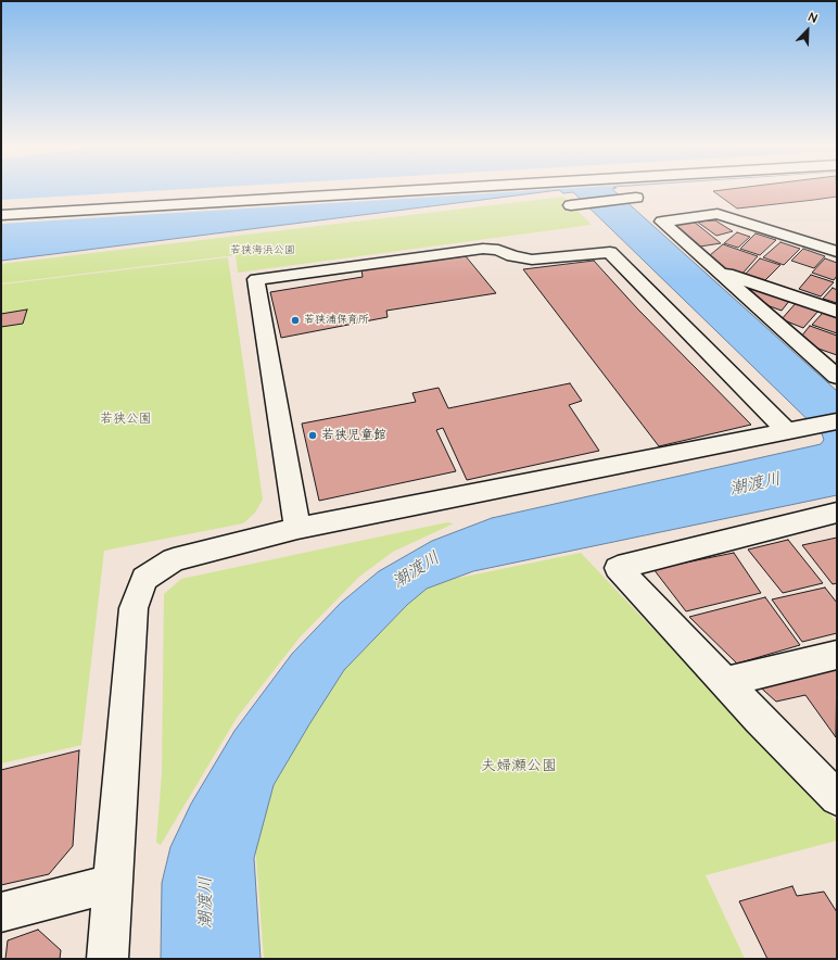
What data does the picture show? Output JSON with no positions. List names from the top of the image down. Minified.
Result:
{"water":["潮渡川"],"parks":["若狭海浜公園","若狭公園","夫婦瀬公園"],"places":["若狭浦保育所","若狭児童館"],"north":"top right"}
